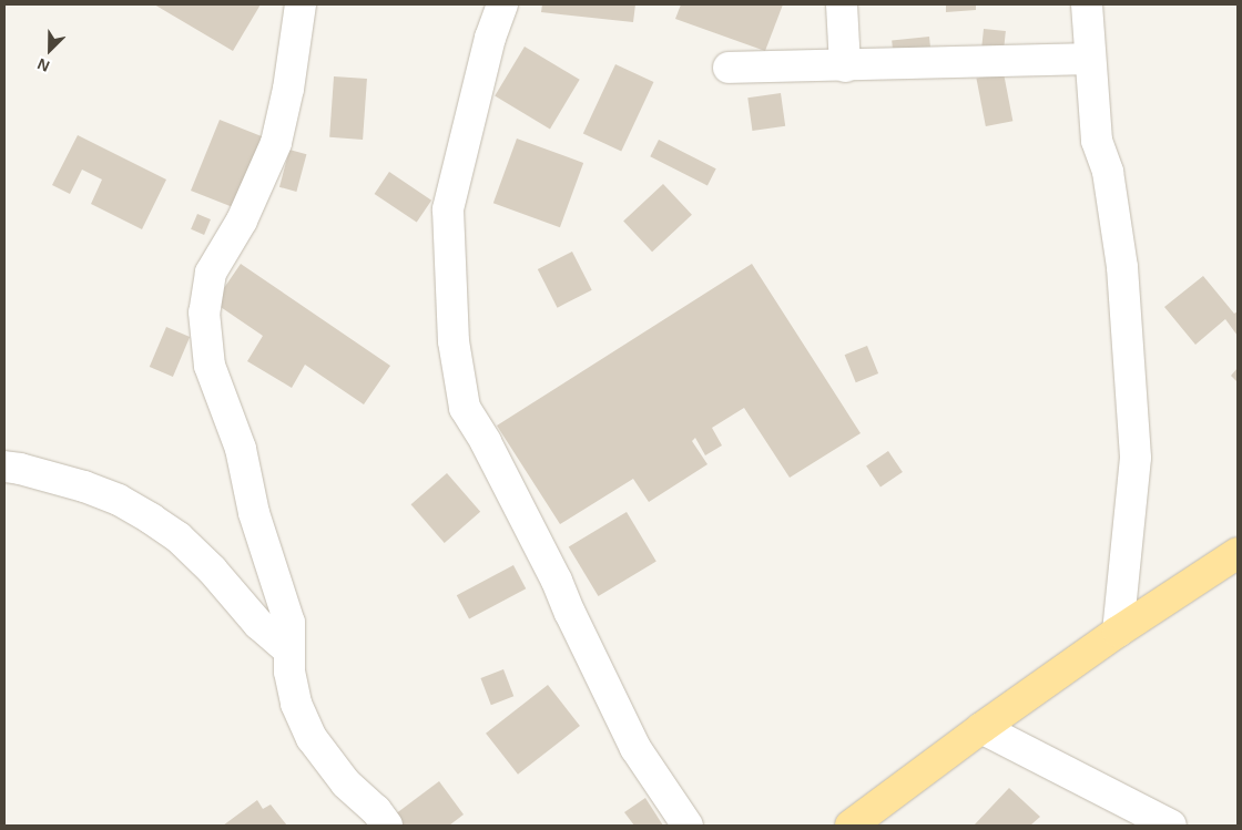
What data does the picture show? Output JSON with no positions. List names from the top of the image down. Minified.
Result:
{"north":"bottom left"}
